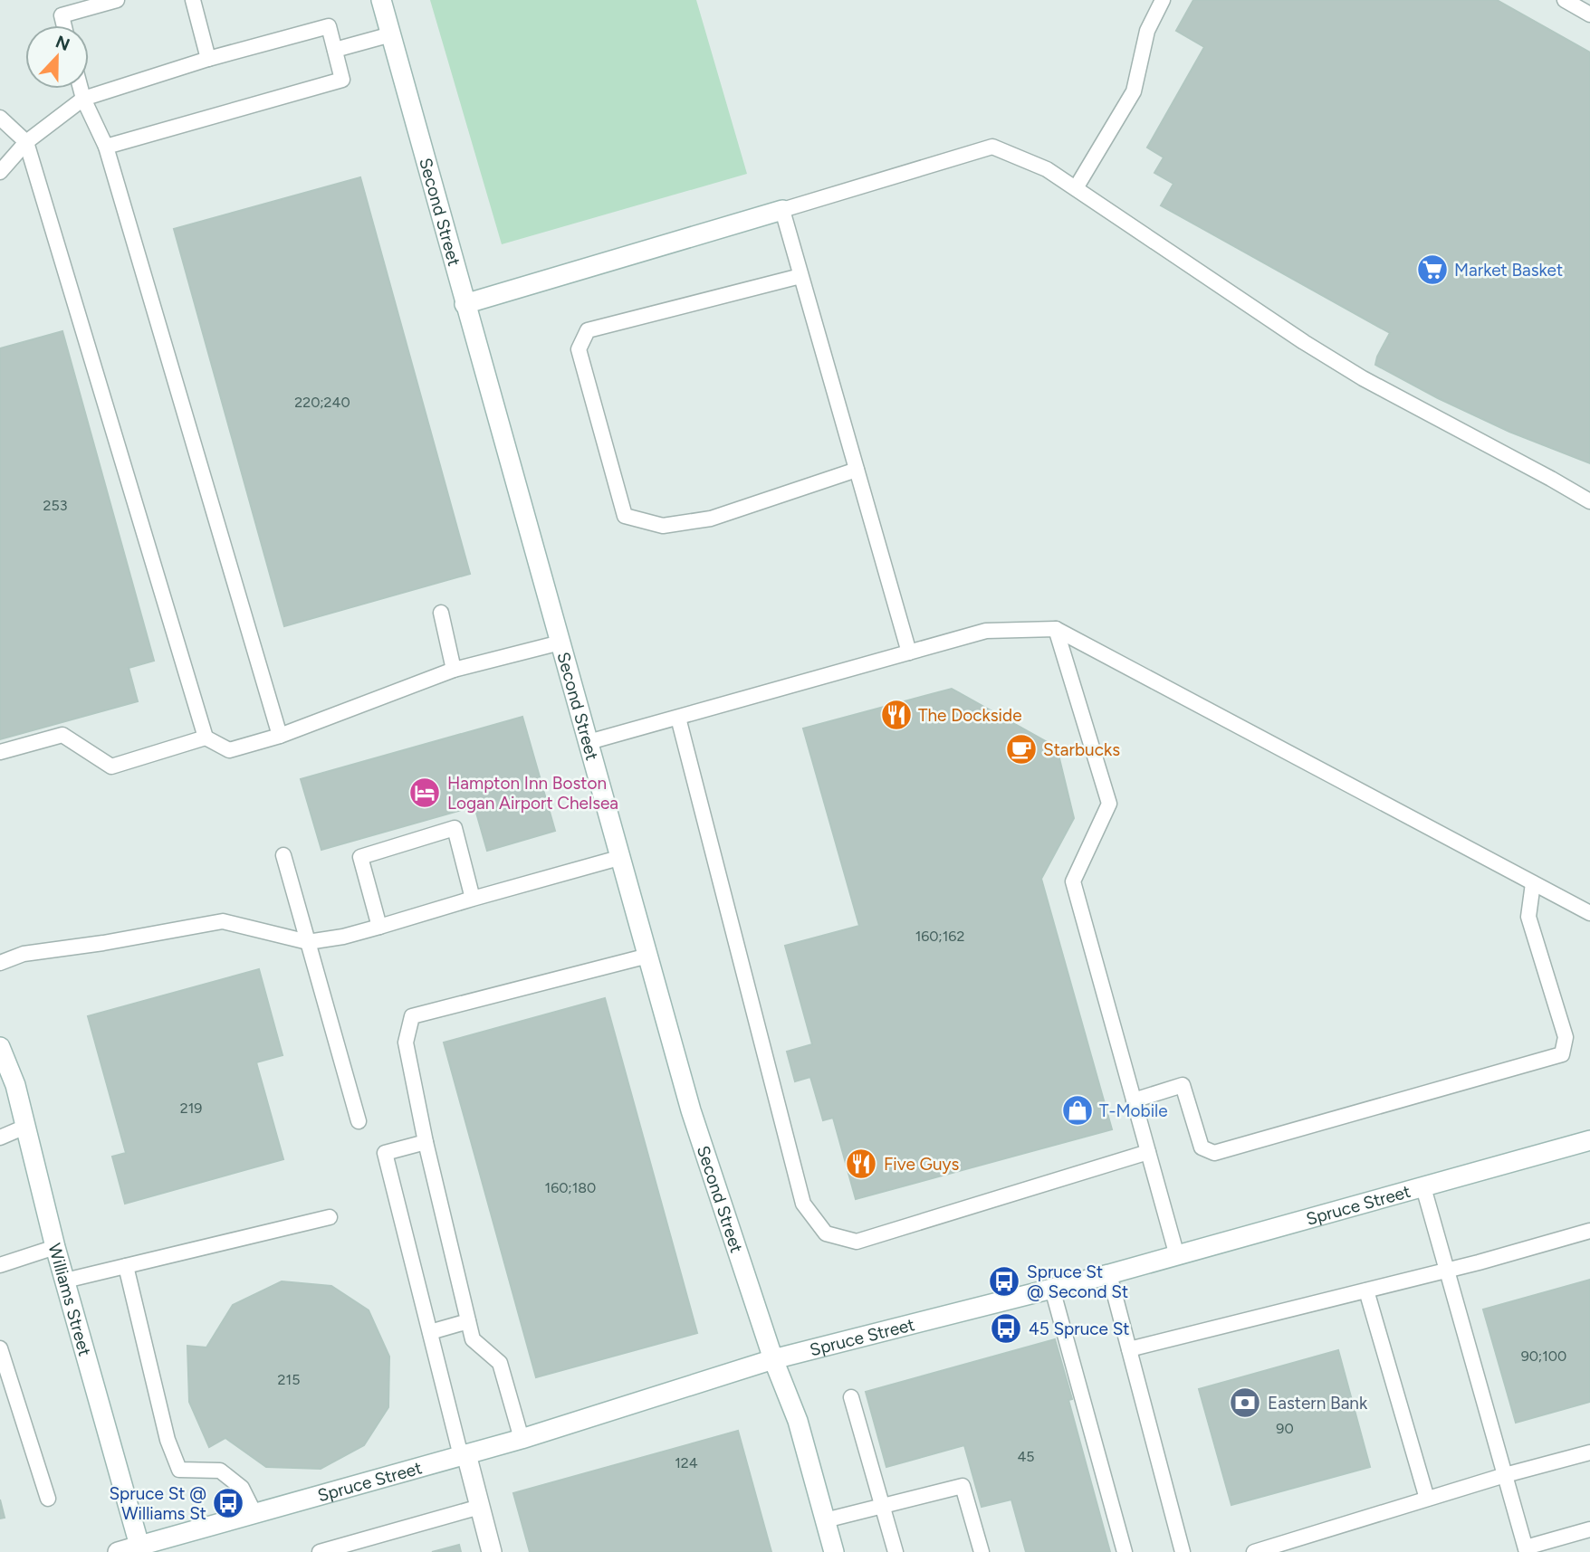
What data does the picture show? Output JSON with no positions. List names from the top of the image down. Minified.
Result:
{"streets":{"main road":["Second Street","Spruce Street","Williams Street"]},"crossings":[["Second Street","Spruce Street"],["Spruce Street","Williams Street"]],"places":{"supermarket":["Market Basket"],"restaurant":["The Dockside","Five Guys"],"cafe":["Starbucks"],"hotel":["Hampton Inn Boston Logan Airport Chelsea"],"shop":["T-Mobile"],"bus stop":["Spruce St @ Second St","45 Spruce St","Spruce St @ Williams St"],"bank":["Eastern Bank"]},"house_numbers":["220;240","253","160;162","219","160;180","90;100","215","90","45","124"],"north":"top"}
